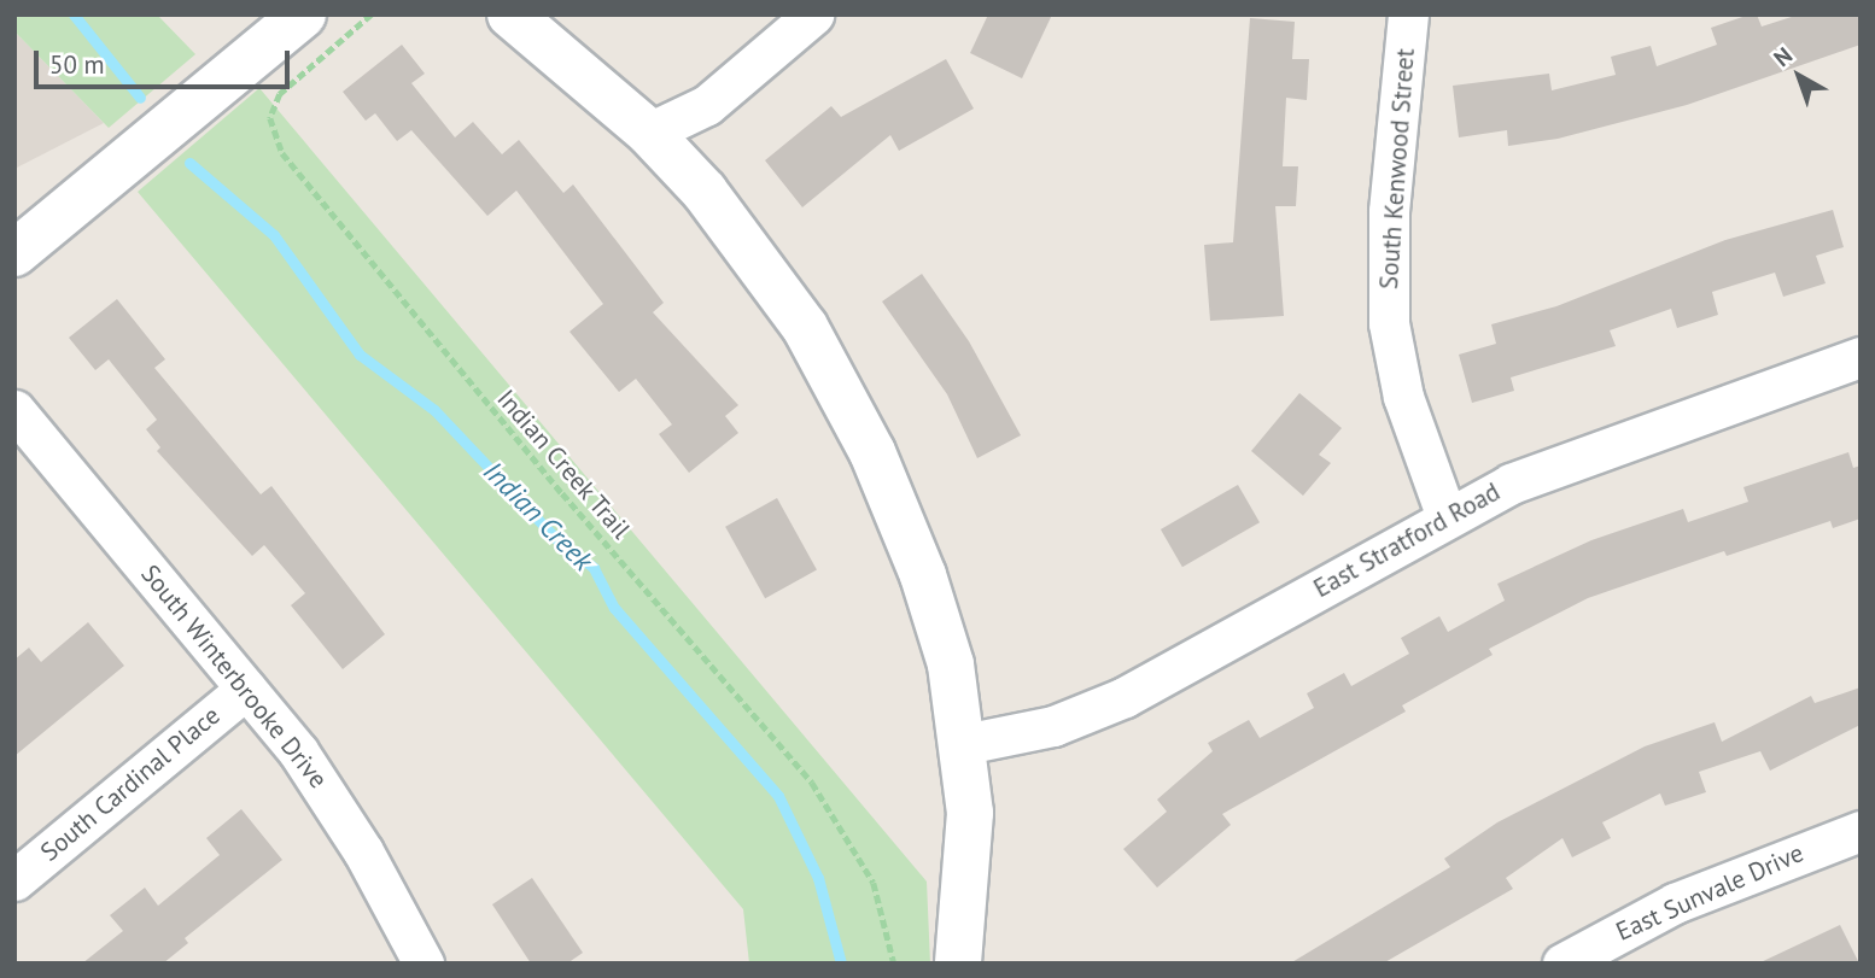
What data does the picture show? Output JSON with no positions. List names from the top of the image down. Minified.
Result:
{"streets":{"street":["South Kenwood Street","East Stratford Road","South Winterbrooke Drive","South Cardinal Place","East Sunvale Drive"],"path":["Indian Creek Trail"]},"crossings":[["South Kenwood Street","East Stratford Road"],["South Winterbrooke Drive","South Cardinal Place"]],"water":["Indian Creek"],"scale_bar":"50 m","north":"top left"}
